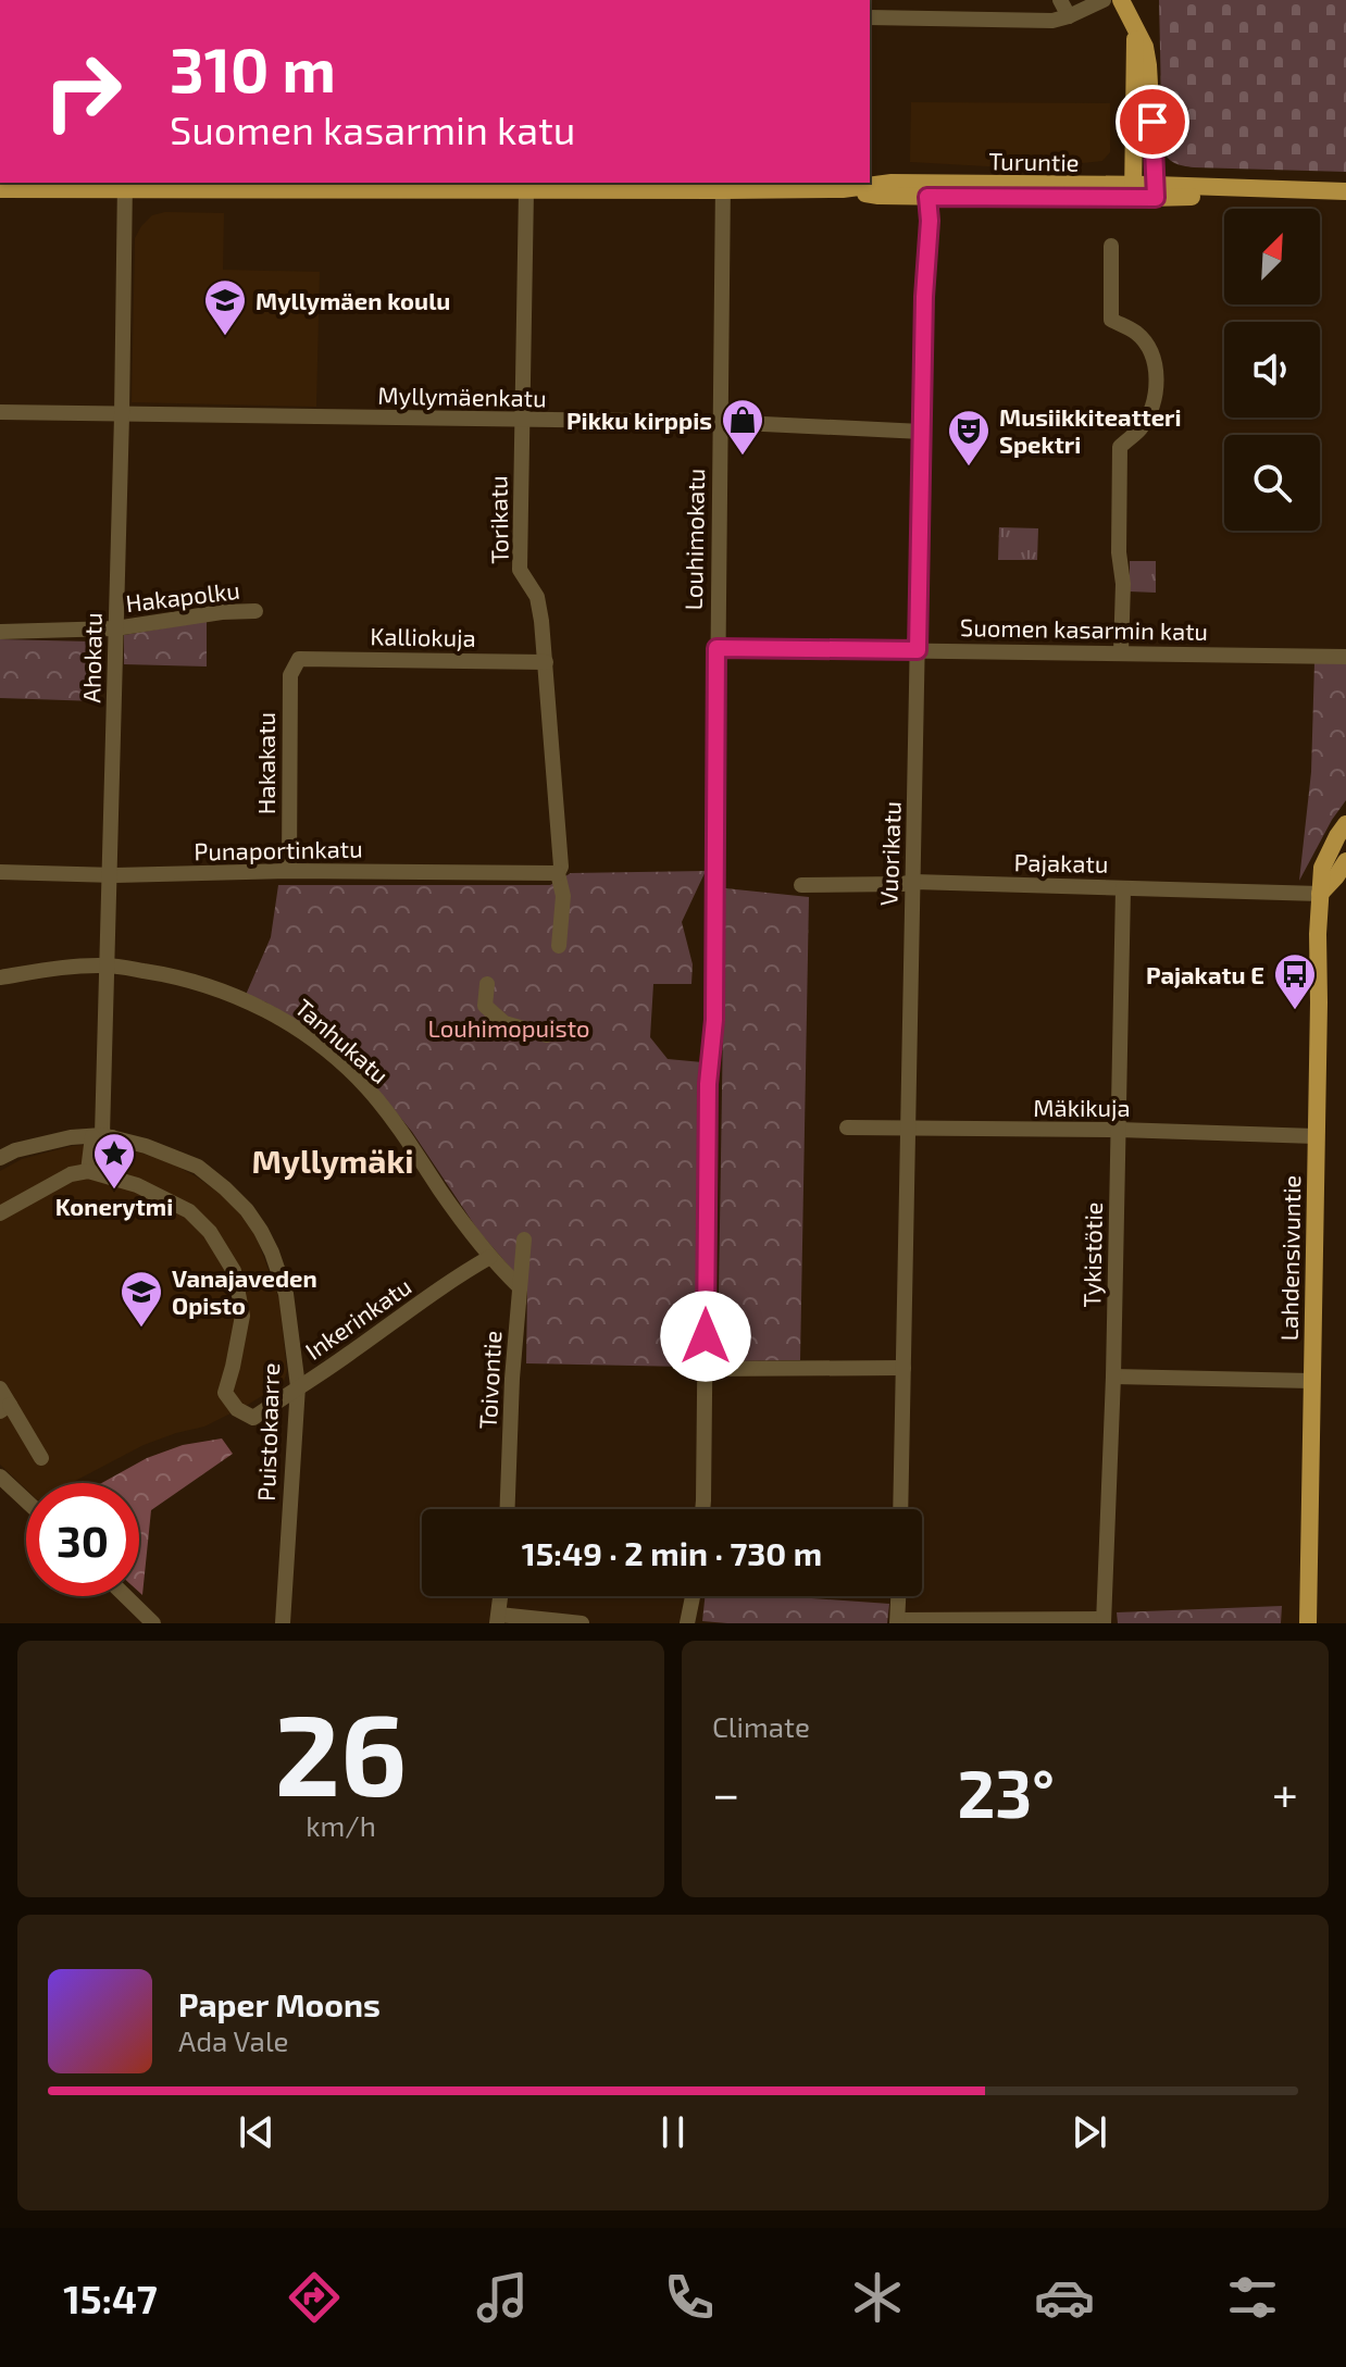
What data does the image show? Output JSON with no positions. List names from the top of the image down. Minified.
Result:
{"streets":{"main road":["Turuntie","Lahdensivuntie"],"street":["Myllymäenkatu","Torikatu","Louhimokatu","Hakapolku","Suomen kasarmin katu","Kalliokuja","Ahokatu","Hakakatu","Punaportinkatu","Vuorikatu","Pajakatu","Tanhukatu","Mäkikuja","Tykistötie","Inkerinkatu","Toivontie","Puistokaarre"]},"crossings":[["Turuntie","Torikatu"],["Turuntie","Louhimokatu"],["Turuntie","Ahokatu"],["Turuntie","Vuorikatu"],["Myllymäenkatu","Torikatu"],["Myllymäenkatu","Louhimokatu"],["Myllymäenkatu","Ahokatu"],["Myllymäenkatu","Vuorikatu"],["Torikatu","Kalliokuja"],["Torikatu","Punaportinkatu"],["Louhimokatu","Suomen kasarmin katu"],["Hakapolku","Ahokatu"],["Suomen kasarmin katu","Vuorikatu"],["Kalliokuja","Hakakatu"],["Ahokatu","Punaportinkatu"],["Ahokatu","Tanhukatu"],["Ahokatu","Puistokaarre"],["Hakakatu","Punaportinkatu"],["Vuorikatu","Pajakatu"],["Vuorikatu","Mäkikuja"],["Pajakatu","Tykistötie"],["Pajakatu","Lahdensivuntie"],["Tanhukatu","Inkerinkatu"],["Tanhukatu","Toivontie"],["Mäkikuja","Tykistötie"],["Mäkikuja","Lahdensivuntie"],["Inkerinkatu","Puistokaarre"]],"districts":["Myllymäki"],"parks":["Louhimopuisto"],"places":{"school or university":["Myllymäen koulu","Vanajaveden Opisto"],"shop":["Pikku kirppis"],"theatre":["Musiikkiteatteri Spektri"],"bus stop":["Pajakatu E"],"place":["Konerytmi"]},"north":"top right","page":{"turn":["310 m","Suomen kasarmin katu"],"limit":"30","trip":"15:49 · 2 min · 730 m","tile":[["26","km/h"],"Climate"],"heat":["−","23°","+"],"song":["Paper Moons","Ada Vale"],"tabs":"15:47"}}
